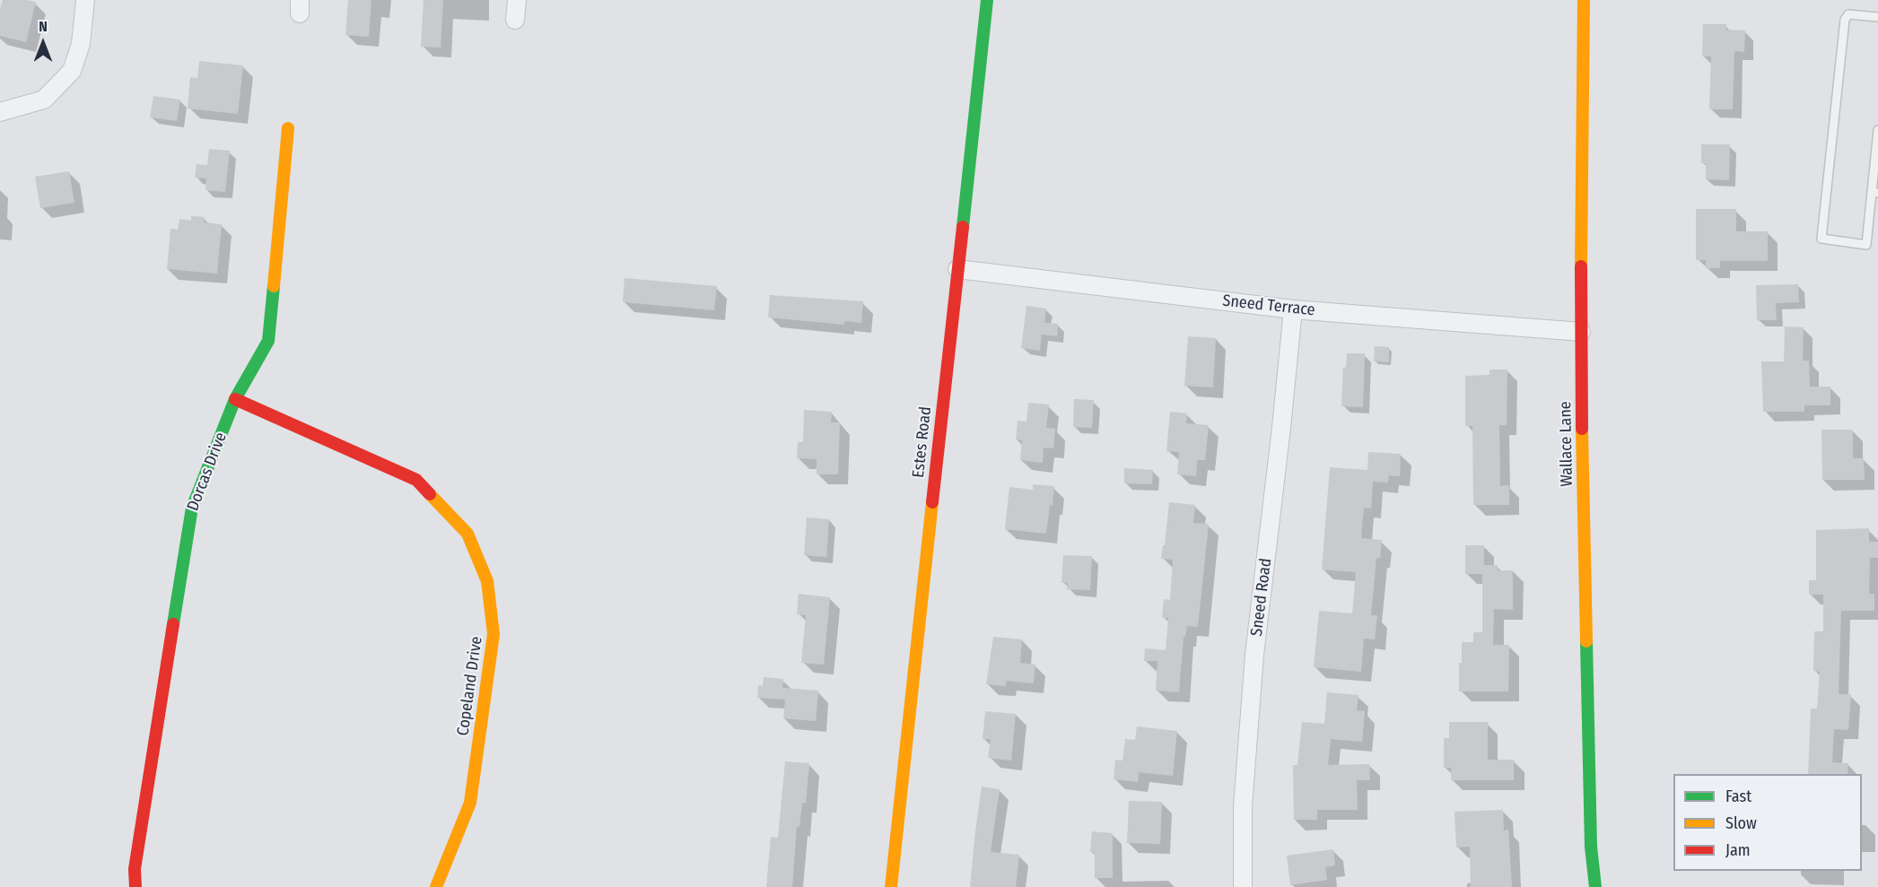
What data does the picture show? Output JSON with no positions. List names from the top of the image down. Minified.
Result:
{"streets":{"street":["Sneed Terrace","Estes Road","Wallace Lane","Dorcas Drive","Sneed Road","Copeland Drive"]},"crossings":[["Sneed Terrace","Estes Road"],["Sneed Terrace","Wallace Lane"],["Sneed Terrace","Sneed Road"],["Dorcas Drive","Copeland Drive"]],"legend":["Fast","Slow","Jam"],"north":"top"}
